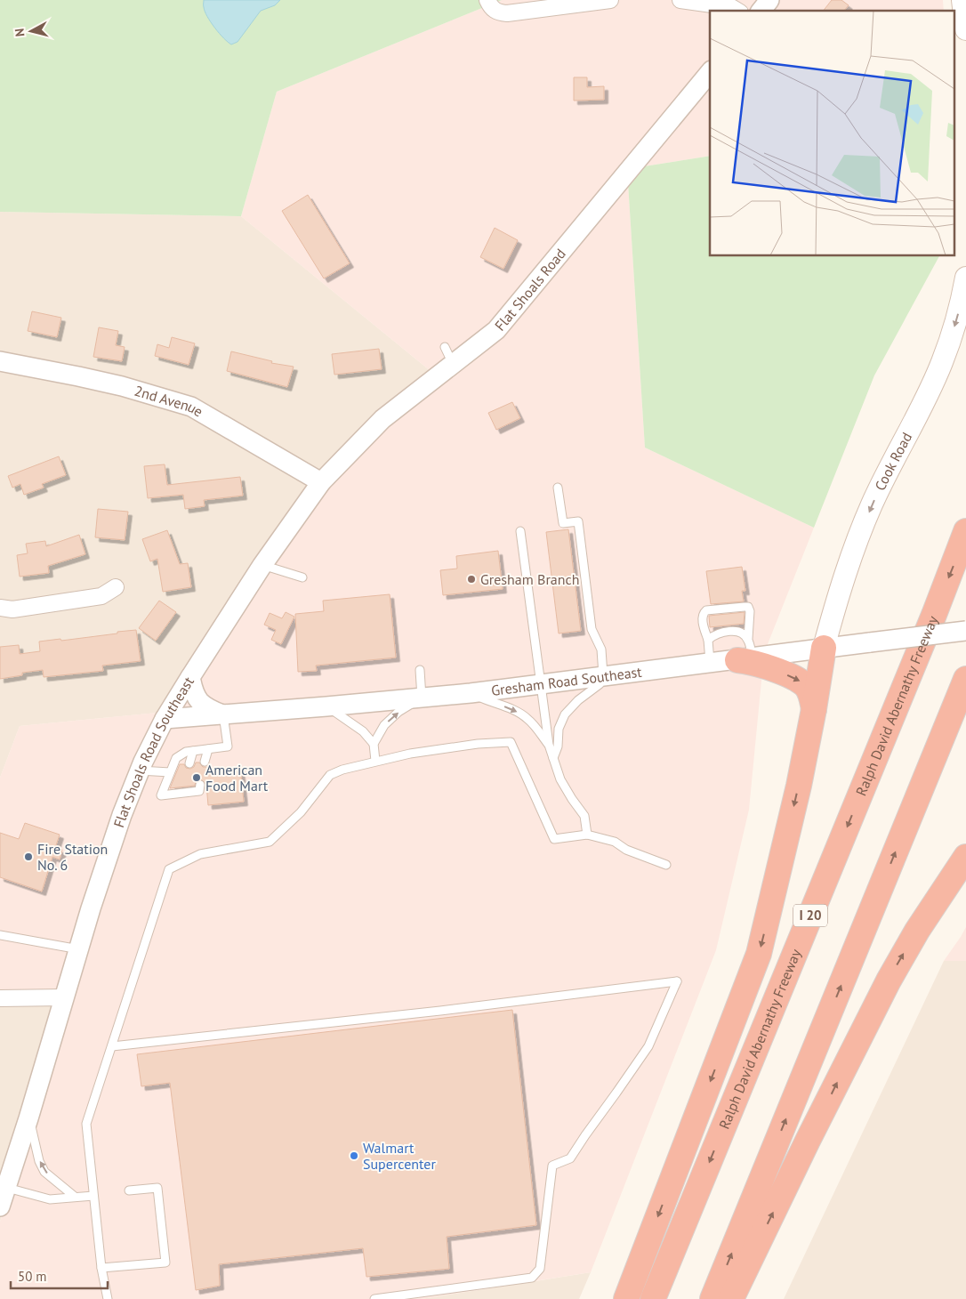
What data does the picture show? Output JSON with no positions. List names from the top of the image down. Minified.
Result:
{"streets":{"highway":["Ralph David Abernathy Freeway","I 20"],"main road":["Cook Road"],"street":["Flat Shoals Road","2nd Avenue","Gresham Road Southeast","Flat Shoals Road Southeast"]},"crossings":[["Flat Shoals Road","2nd Avenue"],["Flat Shoals Road","Flat Shoals Road Southeast"],["2nd Avenue","Flat Shoals Road Southeast"],["Cook Road","Gresham Road Southeast"],["Gresham Road Southeast","Flat Shoals Road Southeast"]],"one_way":["Cook Road"],"places":["Gresham Branch","American Food Mart","Fire Station No. 6","Walmart Supercenter"],"scale_bar":"50 m","north":"left"}
